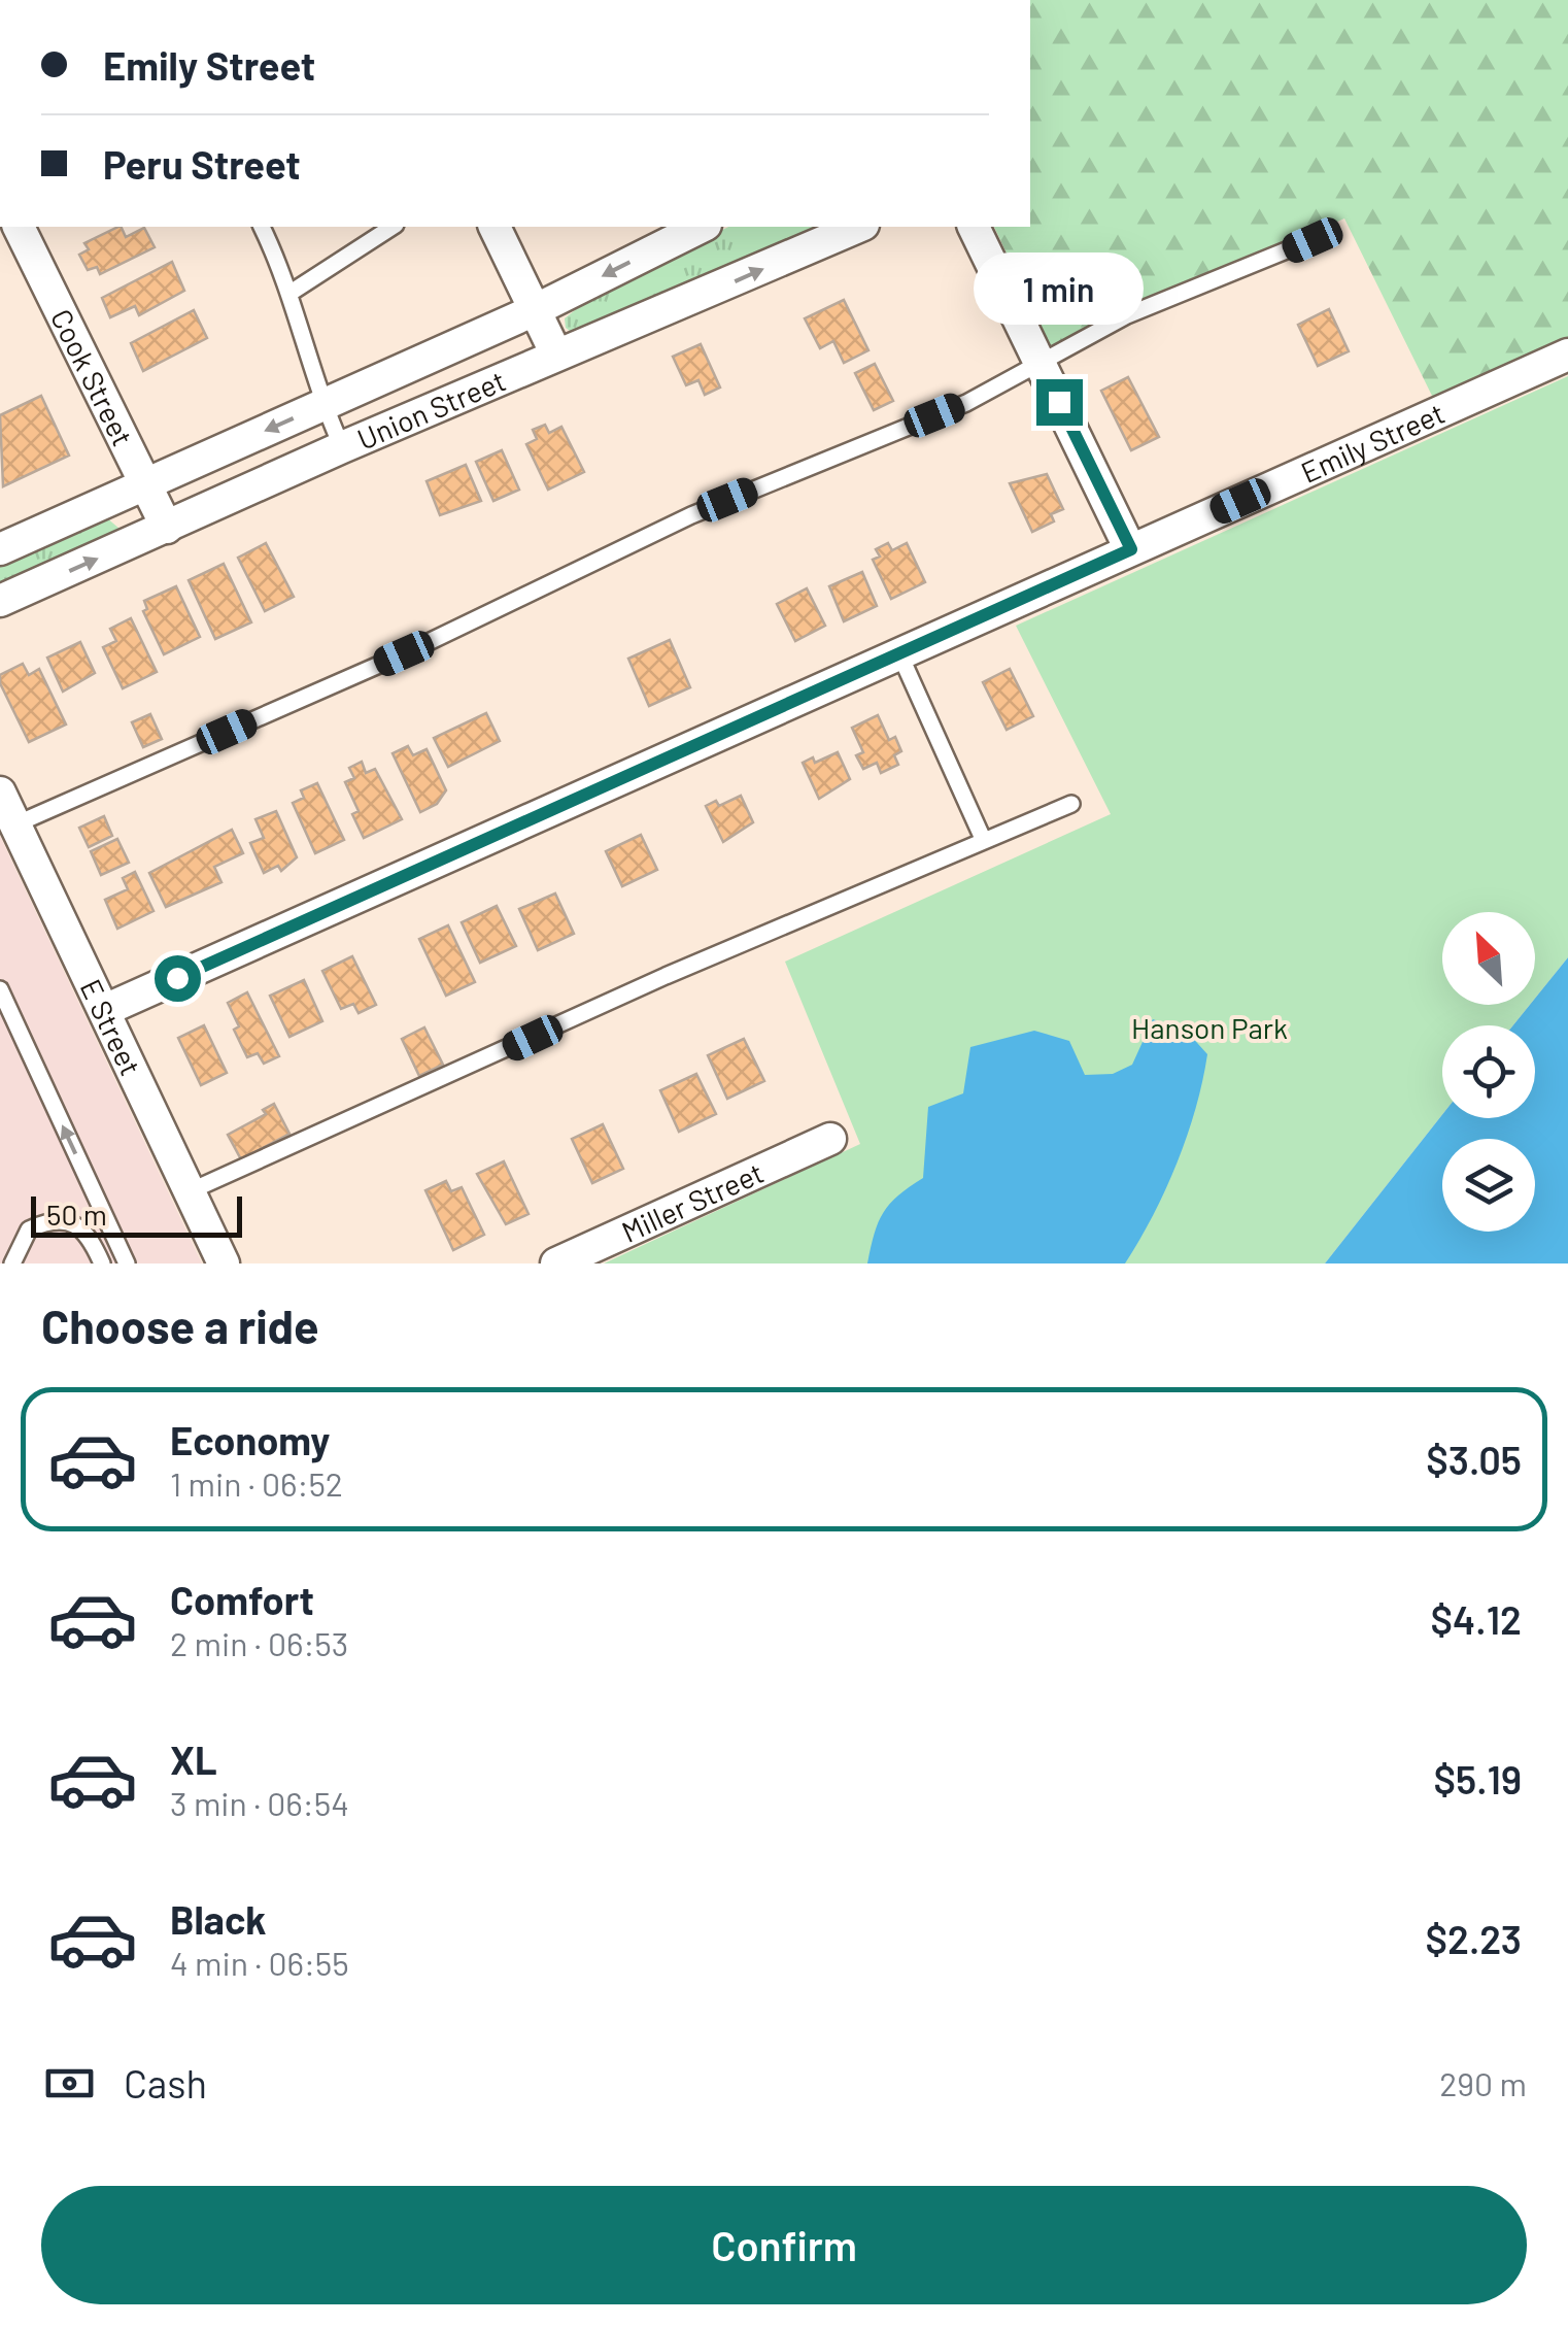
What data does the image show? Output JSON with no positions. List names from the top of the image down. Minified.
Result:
{"streets":{"street":["Cook Street","Union Street","Emily Street","E Street","Miller Street"]},"crossings":[["Cook Street","Union Street"],["Emily Street","E Street"]],"parks":["Hanson Park"],"scale_bar":"50 m","north":"top left","page":{"banner":["Emily Street","Peru Street"],"bubble":"1 min","scale":"50 m","heading":"Choose a ride","list":[{"name":"Economy","note":"1 min · 06:52","value":"$3.05"},{"name":"Comfort","note":"2 min · 06:53","value":"$4.12"},{"name":"XL","note":"3 min · 06:54","value":"$5.19"},{"name":"Black","note":"4 min · 06:55","value":"$2.23"}],"pay":["Cash","290 m"],"buttons":"Confirm"}}
